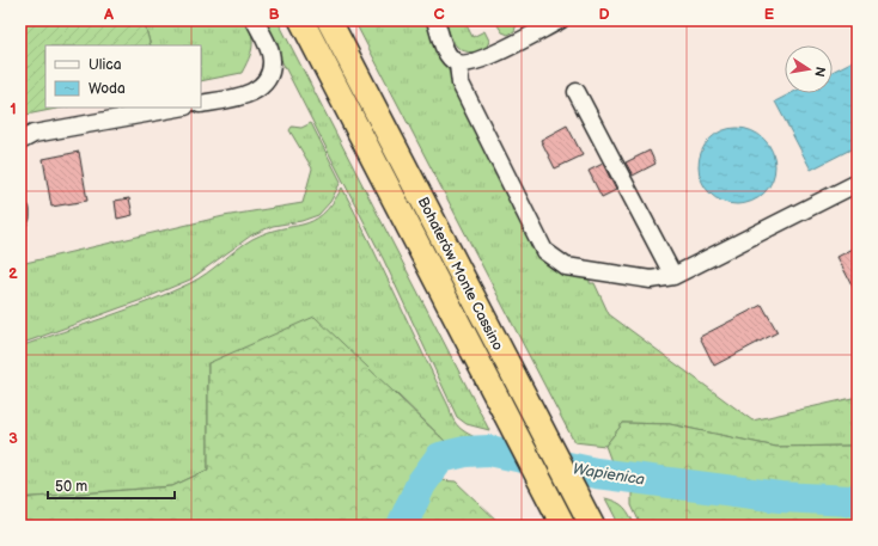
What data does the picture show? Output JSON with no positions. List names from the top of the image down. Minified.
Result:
{"streets":{"highway":["Bohaterów Monte Cassino"]},"water":["Wapienica"],"legend":["Ulica","Woda"],"scale_bar":"50 m","north":"right","grid":{"columns":["A","B","C","D","E"],"rows":["1","2","3"]}}
